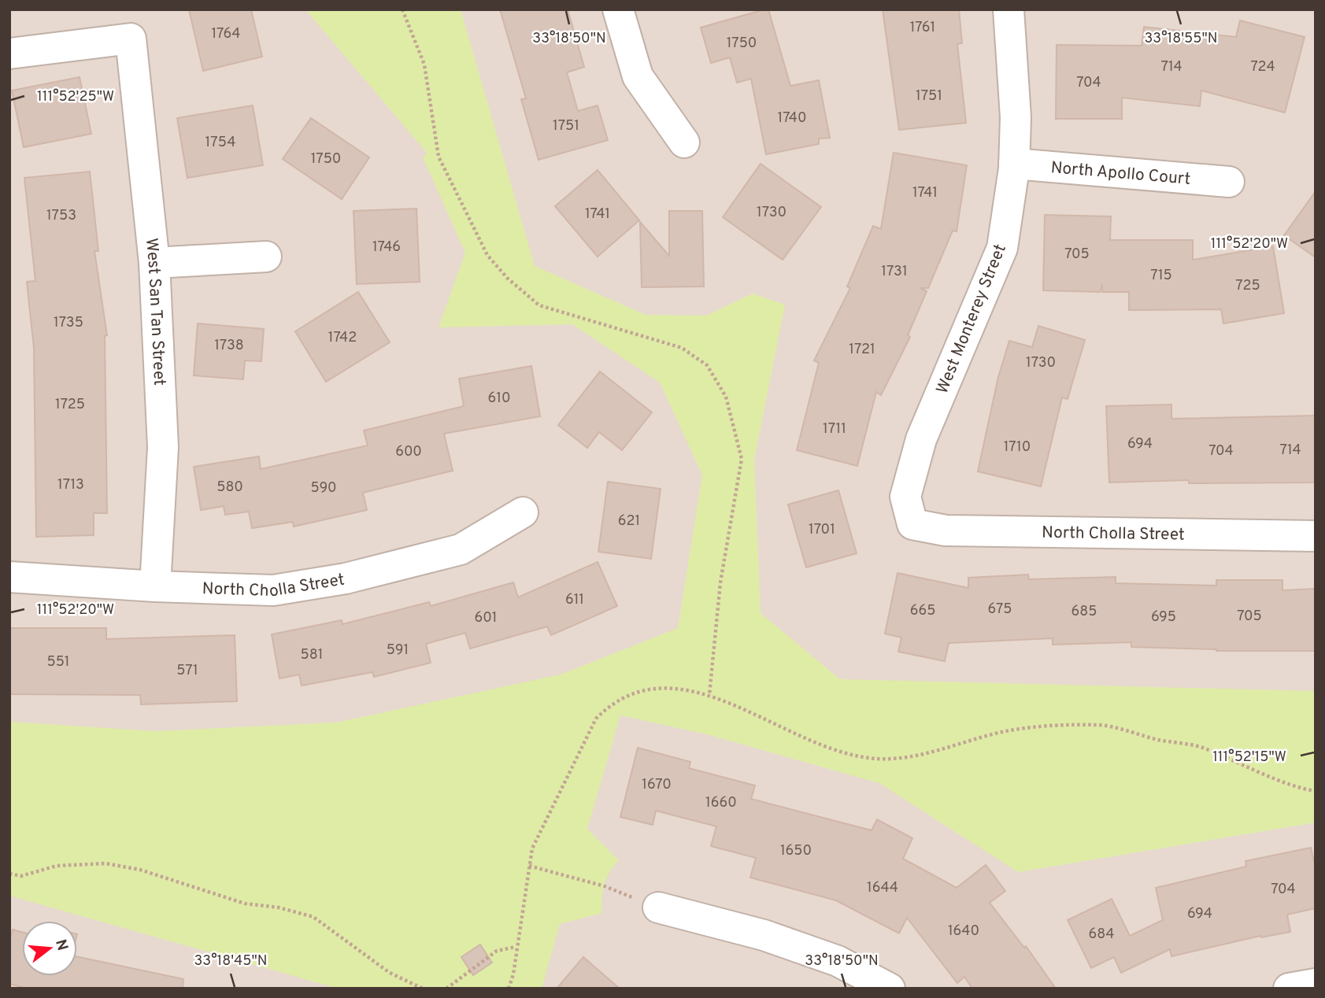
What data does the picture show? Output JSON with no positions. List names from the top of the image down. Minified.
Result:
{"streets":{"street":["North Apollo Court","West San Tan Street","West Monterey Street","North Cholla Street"]},"crossings":[["North Apollo Court","West Monterey Street"],["West San Tan Street","North Cholla Street"],["West Monterey Street","North Cholla Street"]],"house_numbers":["1761","1764","1750","714","724","704","1751","1740","1751","1754","1750","1741","1730","1741","1753","1746","705","1731","715","725","1735","1742","1738","1721","1730","610","1725","1711","694","1710","714","704","600","1713","580","590","621","1701","611","675","665","685","705","695","601","591","581","551","571","1670","1660","1650","1644","704","694","1640","684"],"north":"right","coordinates":["33°18'50\"N","33°18'55\"N","111°52'25\"W","111°52'20\"W","111°52'15\"W","33°18'45\"N"]}
